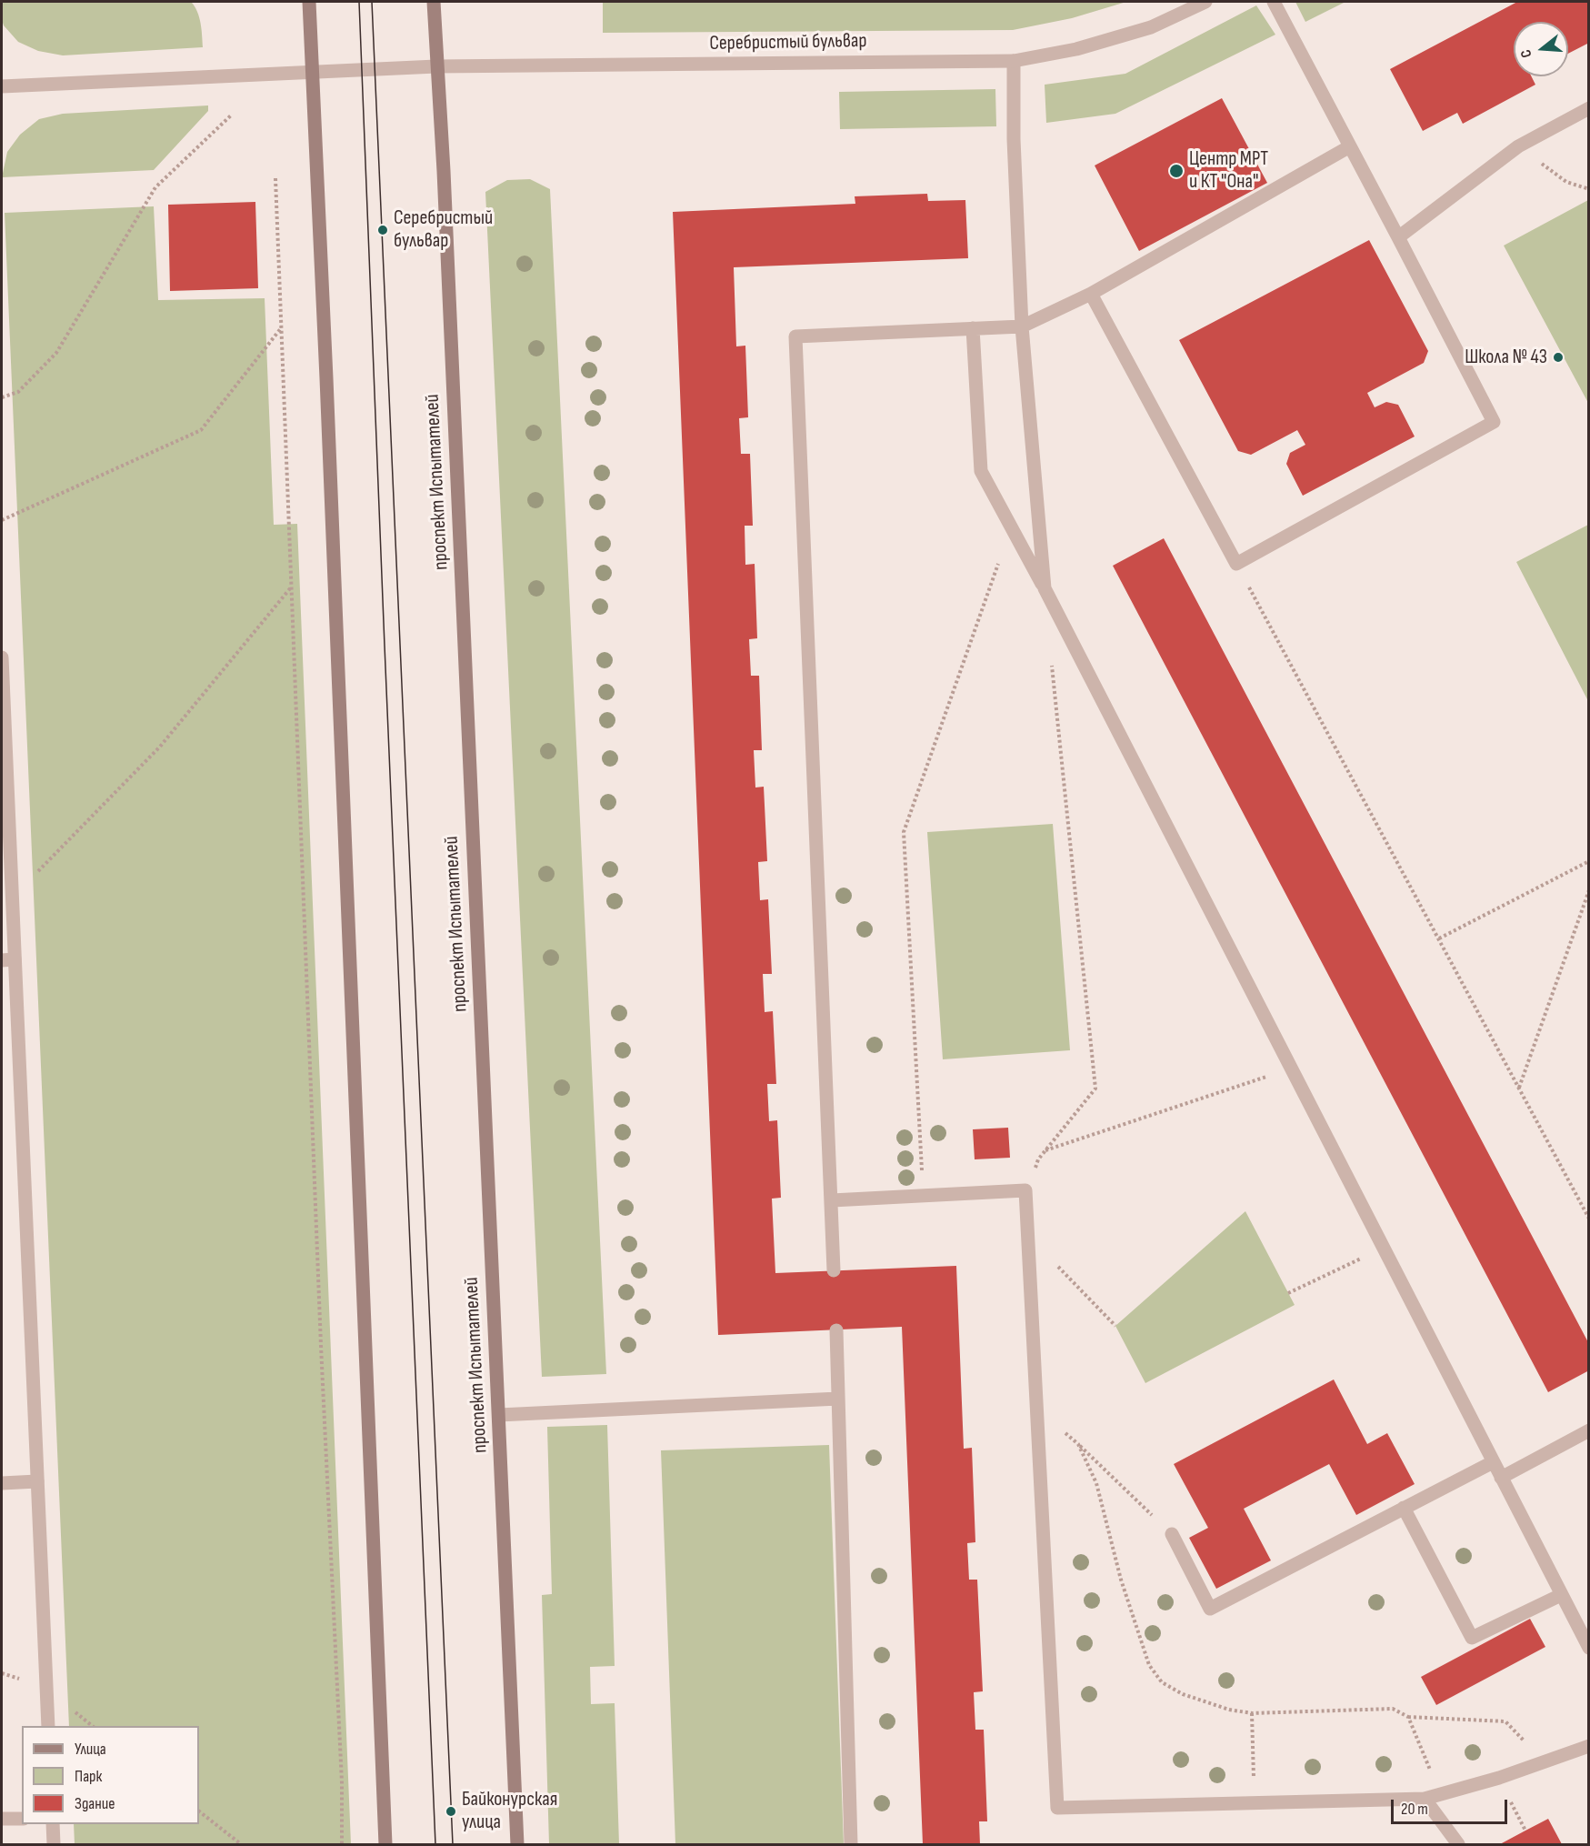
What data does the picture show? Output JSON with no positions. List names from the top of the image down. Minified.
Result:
{"streets":{"main road":["проспект Испытателей"],"street":["Серебристый бульвар"]},"crossings":[["Серебристый бульвар","проспект Испытателей"]],"places":["Центр МРТ и КТ \"Она\"","Серебристый бульвар","Школа № 43","Байконурская улица"],"legend":["Улица","Парк","Здание"],"scale_bar":"20 m","north":"left"}
